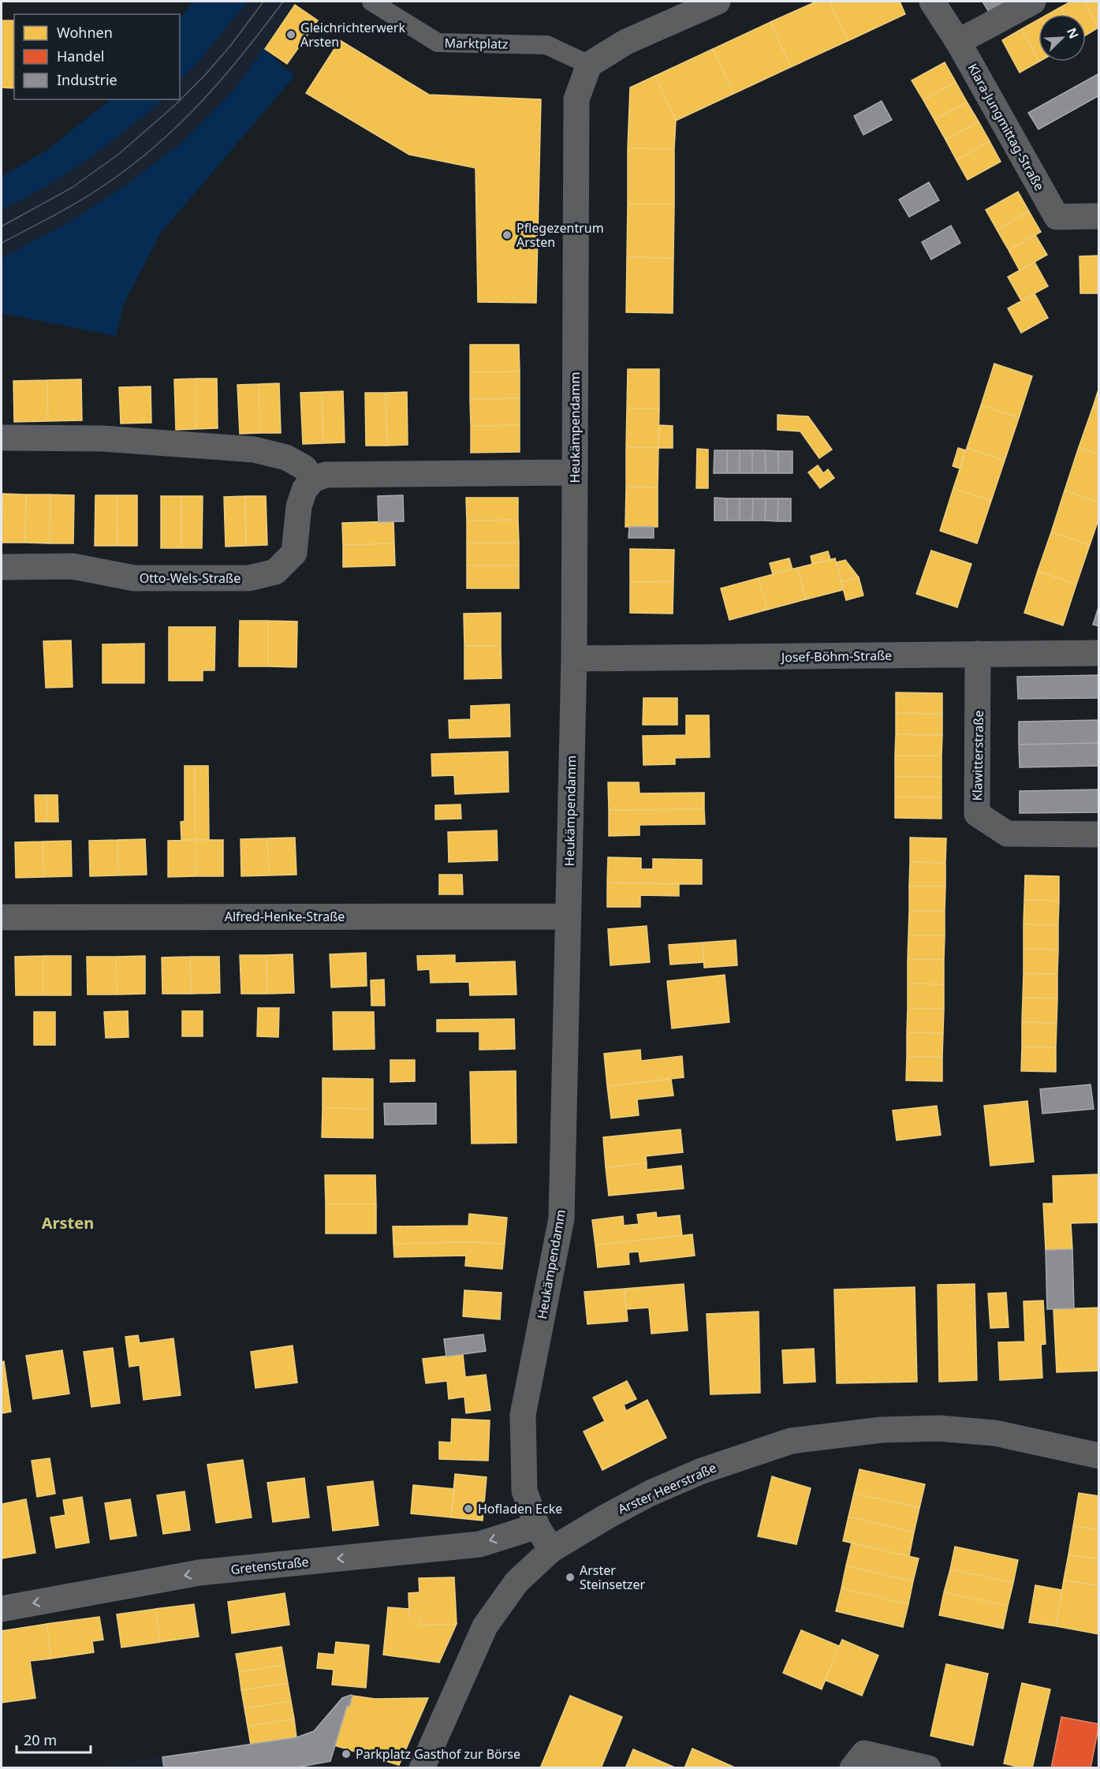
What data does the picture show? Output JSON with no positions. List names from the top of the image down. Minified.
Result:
{"streets":{"street":["Marktplatz","Klara-Jungmittag-Straße","Heukämpendamm","Otto-Wels-Straße","Josef-Böhm-Straße","Klawitterstraße","Alfred-Henke-Straße","Arster Heerstraße","Gretenstraße"]},"crossings":[["Marktplatz","Heukämpendamm"],["Heukämpendamm","Josef-Böhm-Straße"],["Heukämpendamm","Alfred-Henke-Straße"],["Heukämpendamm","Arster Heerstraße"],["Heukämpendamm","Gretenstraße"],["Josef-Böhm-Straße","Klawitterstraße"]],"one_way":["Gretenstraße"],"districts":["Arsten"],"places":["Gleichrichterwerk Arsten","Pflegezentrum Arsten","Hofladen Ecke","Arster Steinsetzer","Parkplatz Gasthof zur Börse"],"legend":["Wohnen","Handel","Industrie"],"scale_bar":"20 m","north":"top right"}
